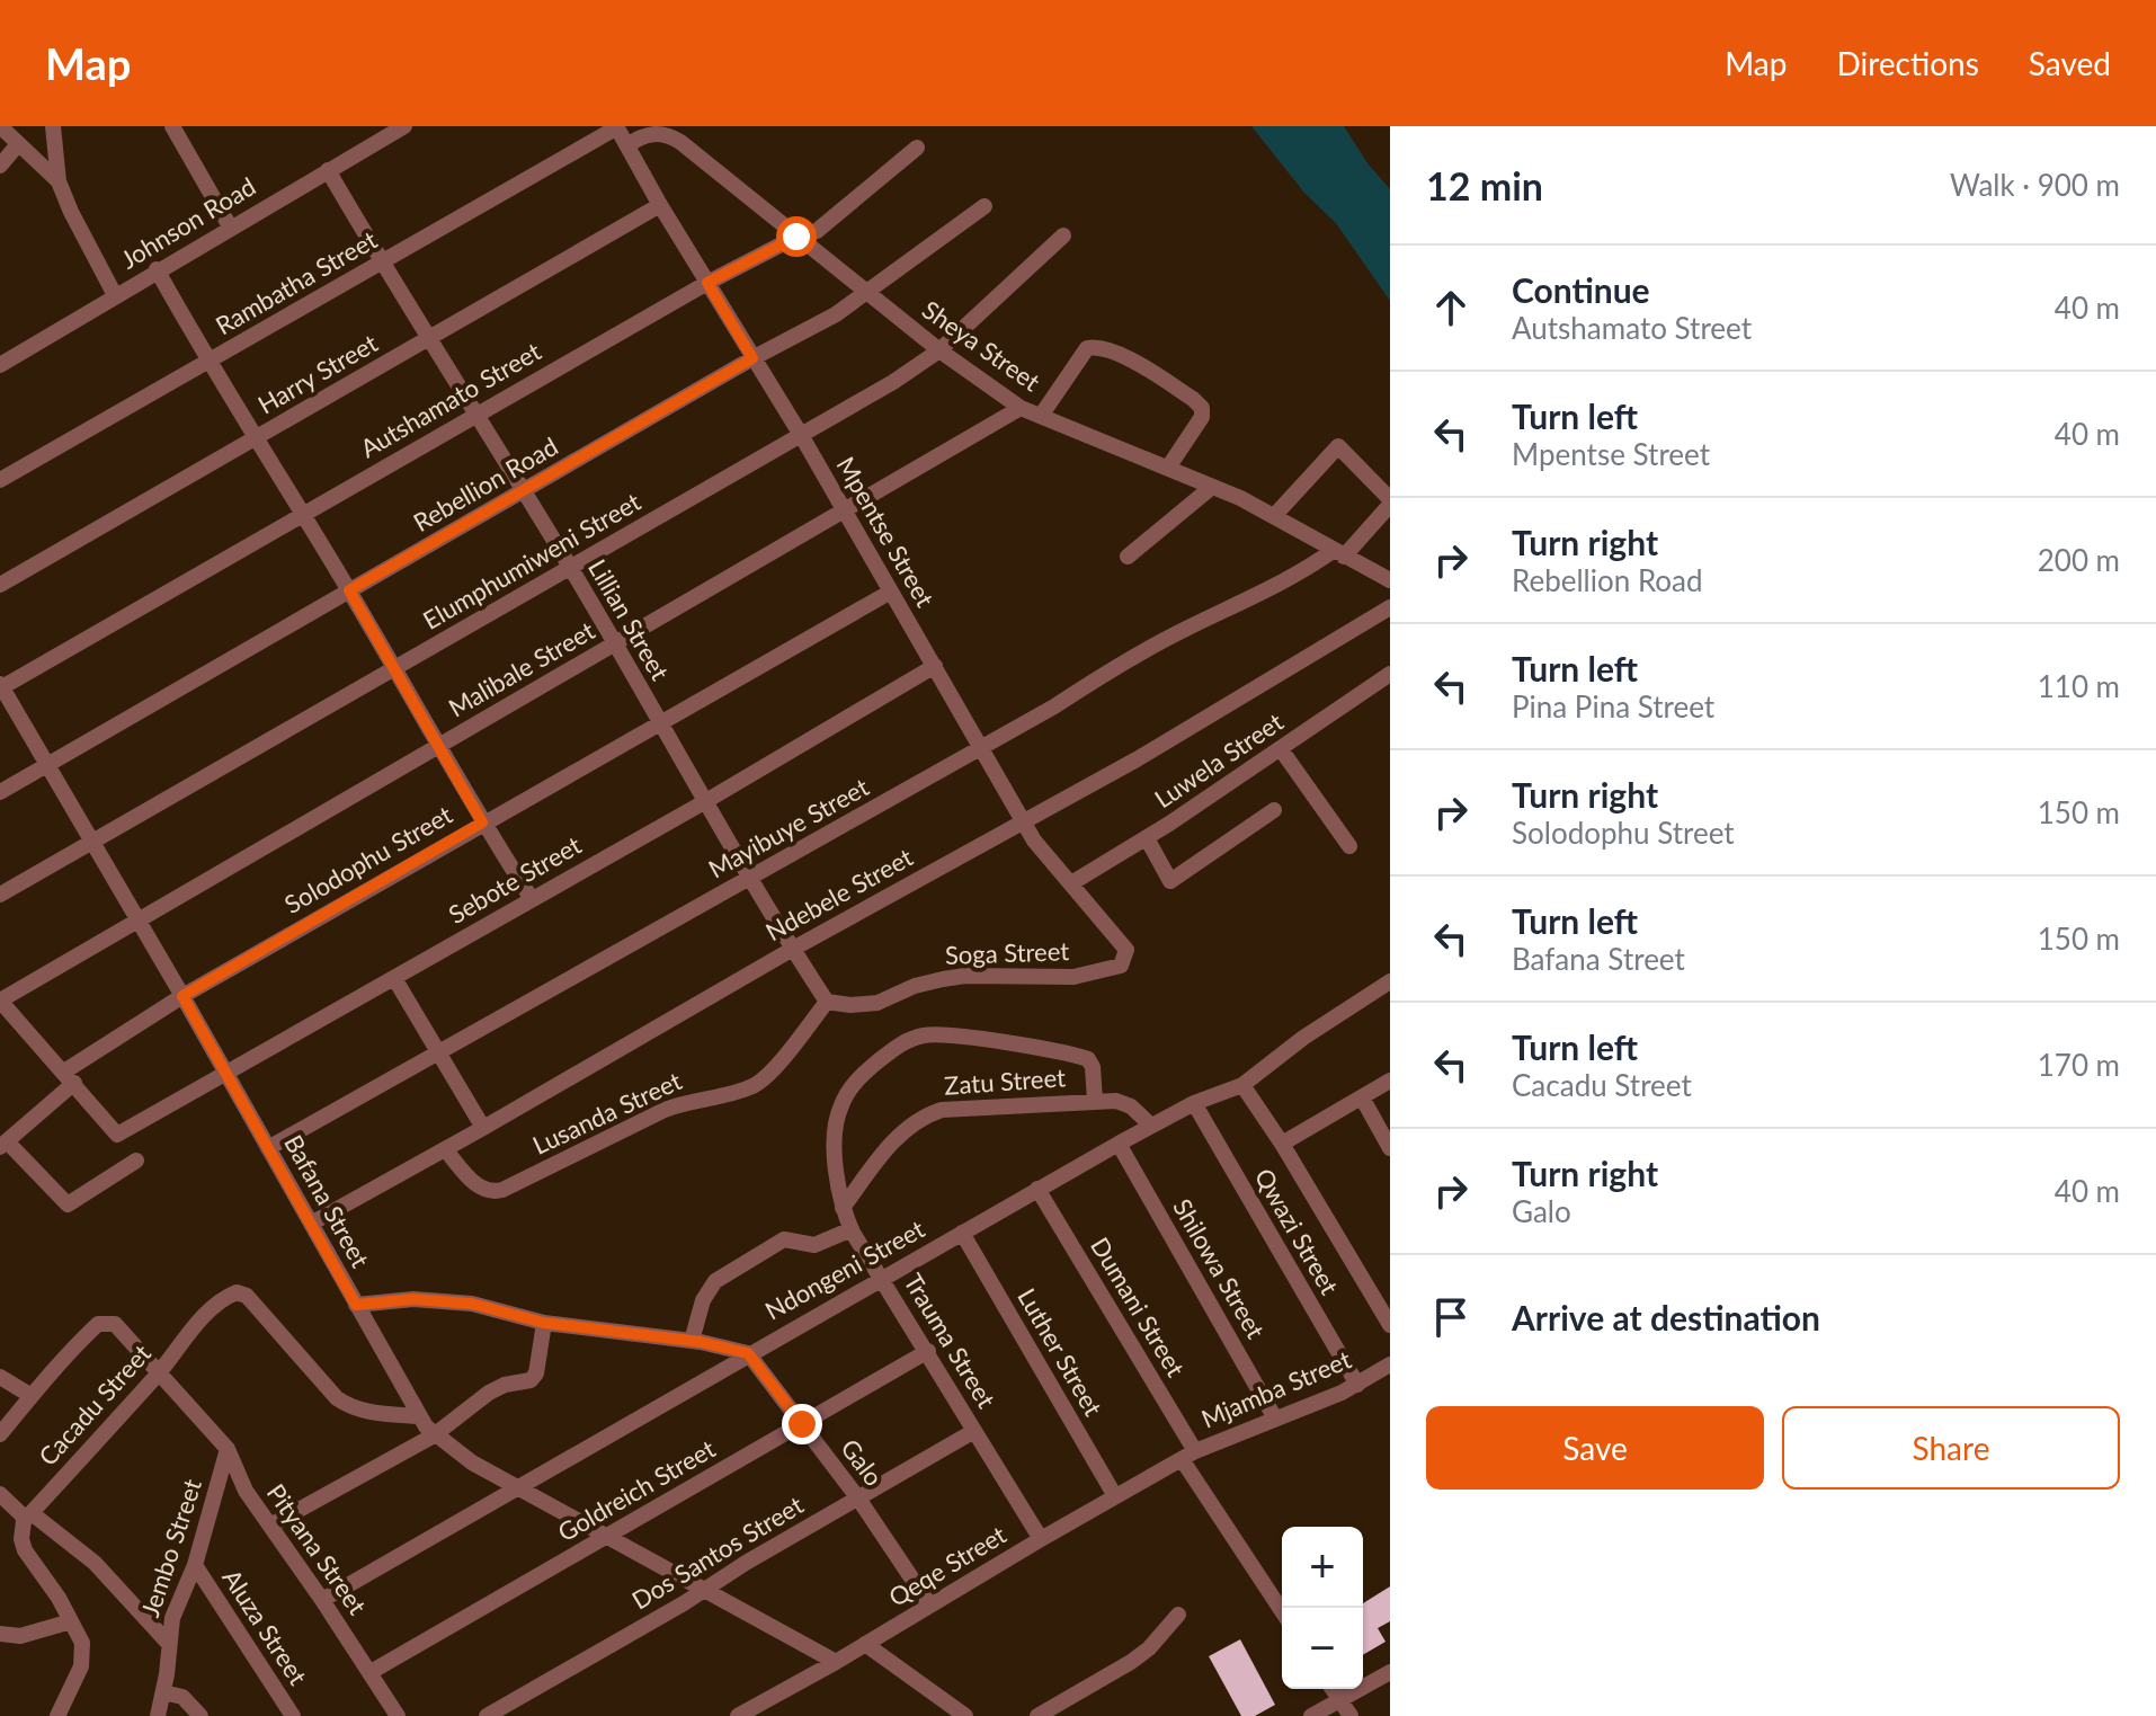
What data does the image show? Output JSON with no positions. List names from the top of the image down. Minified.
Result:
{"streets":{"street":["Johnson Road","Rambatha Street","Sheya Street","Harry Street","Autshamato Street","Rebellion Road","Mpentse Street","Elumphumiweni Street","Lillian Street","Malibale Street","Luwela Street","Mayibuye Street","Solodophu Street","Sebote Street","Ndebele Street","Soga Street","Zatu Street","Lusanda Street","Bafana Street","Qwazi Street","Shilowa Street","Ndongeni Street","Dumani Street","Trauma Street","Luther Street","Mjamba Street","Cacadu Street","Galo","Goldreich Street","Jembo Street","Pityana Street","Dos Santos Street","Qeqe Street","Aluza Street"]},"crossings":[["Johnson Road","Lillian Street"],["Rambatha Street","Mpentse Street"],["Rambatha Street","Lillian Street"],["Sheya Street","Autshamato Street"],["Sheya Street","Rebellion Road"],["Sheya Street","Mpentse Street"],["Sheya Street","Elumphumiweni Street"],["Sheya Street","Malibale Street"],["Sheya Street","Mayibuye Street"],["Harry Street","Mpentse Street"],["Harry Street","Lillian Street"],["Autshamato Street","Mpentse Street"],["Autshamato Street","Lillian Street"],["Autshamato Street","Bafana Street"],["Rebellion Road","Mpentse Street"],["Rebellion Road","Lillian Street"],["Rebellion Road","Bafana Street"],["Mpentse Street","Elumphumiweni Street"],["Mpentse Street","Malibale Street"],["Mpentse Street","Luwela Street"],["Mpentse Street","Mayibuye Street"],["Mpentse Street","Solodophu Street"],["Mpentse Street","Sebote Street"],["Mpentse Street","Ndebele Street"],["Mpentse Street","Soga Street"],["Elumphumiweni Street","Lillian Street"],["Elumphumiweni Street","Bafana Street"],["Lillian Street","Malibale Street"],["Lillian Street","Mayibuye Street"],["Lillian Street","Solodophu Street"],["Lillian Street","Sebote Street"],["Lillian Street","Ndebele Street"],["Lillian Street","Soga Street"],["Lillian Street","Lusanda Street"],["Malibale Street","Bafana Street"],["Mayibuye Street","Bafana Street"],["Solodophu Street","Sebote Street"],["Solodophu Street","Bafana Street"],["Sebote Street","Bafana Street"],["Ndebele Street","Lusanda Street"],["Ndebele Street","Bafana Street"],["Soga Street","Lusanda Street"],["Zatu Street","Ndongeni Street"],["Zatu Street","Trauma Street"],["Bafana Street","Ndongeni Street"],["Bafana Street","Cacadu Street"],["Bafana Street","Goldreich Street"],["Bafana Street","Dos Santos Street"],["Bafana Street","Qeqe Street"],["Qwazi Street","Ndongeni Street"],["Qwazi Street","Mjamba Street"],["Shilowa Street","Ndongeni Street"],["Shilowa Street","Mjamba Street"],["Ndongeni Street","Dumani Street"],["Ndongeni Street","Trauma Street"],["Ndongeni Street","Luther Street"],["Ndongeni Street","Galo"],["Ndongeni Street","Pityana Street"],["Dumani Street","Mjamba Street"],["Dumani Street","Qeqe Street"],["Trauma Street","Goldreich Street"],["Trauma Street","Dos Santos Street"],["Trauma Street","Qeqe Street"],["Luther Street","Qeqe Street"],["Mjamba Street","Qeqe Street"],["Cacadu Street","Pityana Street"],["Galo","Goldreich Street"],["Galo","Dos Santos Street"],["Galo","Qeqe Street"],["Goldreich Street","Pityana Street"],["Jembo Street","Pityana Street"],["Jembo Street","Aluza Street"]],"page":{"header":"Map","nav":["Map","Directions","Saved"],"heading":["12 min","Walk · 900 m"],"list":[["Continue","Autshamato Street","40 m"],["Turn left","Mpentse Street","40 m"],["Turn right","Rebellion Road","200 m"],["Turn left","Pina Pina Street","110 m"],["Turn right","Solodophu Street","150 m"],["Turn left","Bafana Street","150 m"],["Turn left","Cacadu Street","170 m"],["Turn right","Galo","40 m"],"Arrive at destination"],"buttons":["Save","Share"],"map_buttons":["+","−"]}}
